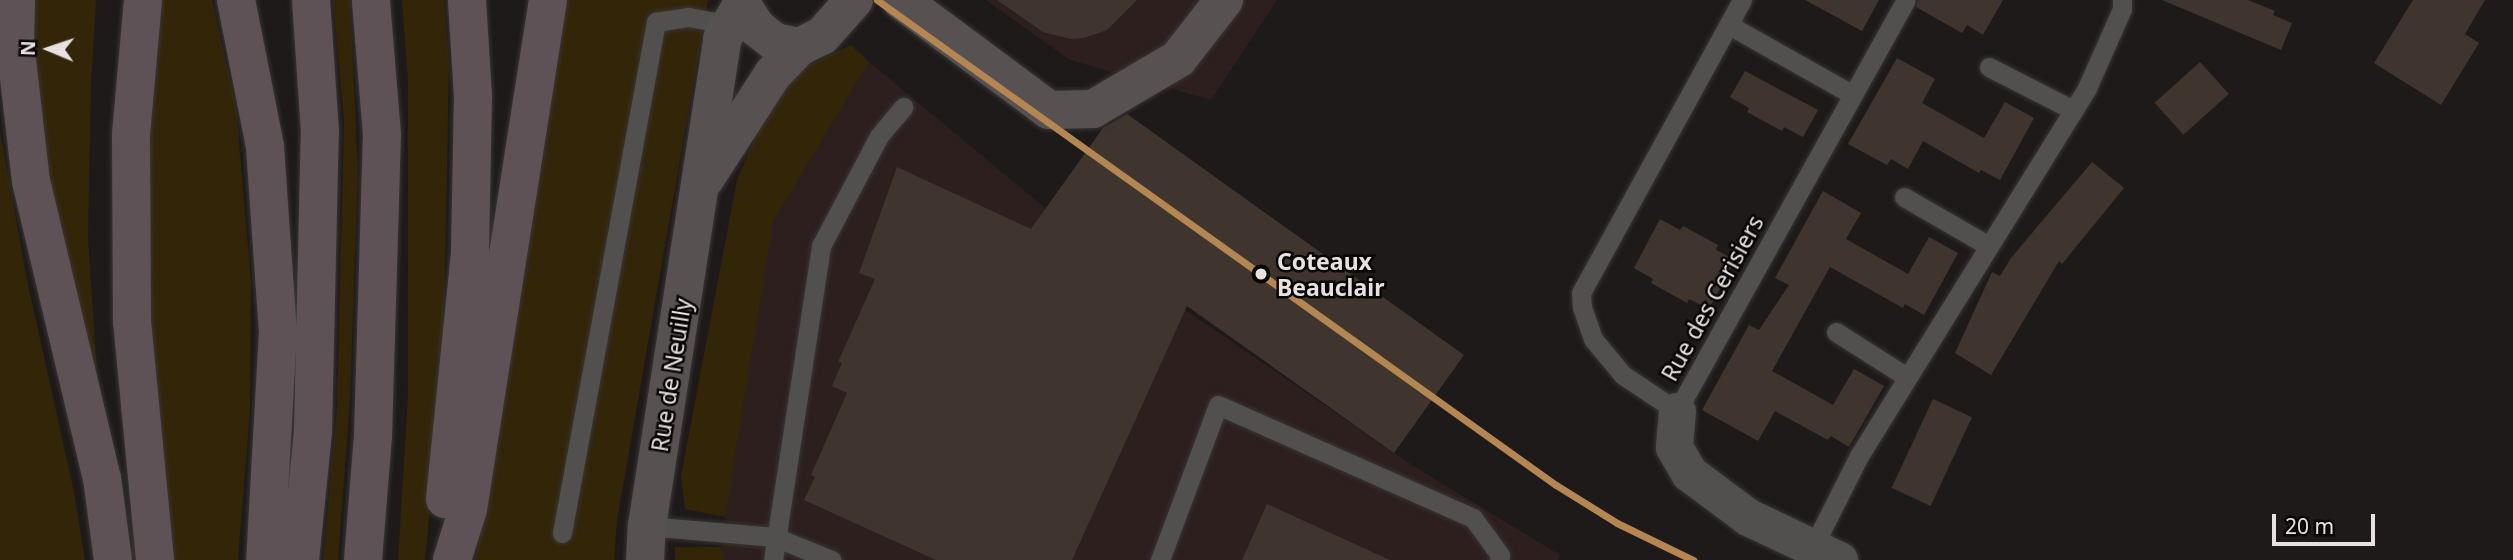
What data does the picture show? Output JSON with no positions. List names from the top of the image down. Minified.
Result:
{"streets":{"street":["Rue de Neuilly"],"lane":["Rue des Cerisiers"]},"places":["Coteaux Beauclair"],"scale_bar":"20 m","north":"left"}
